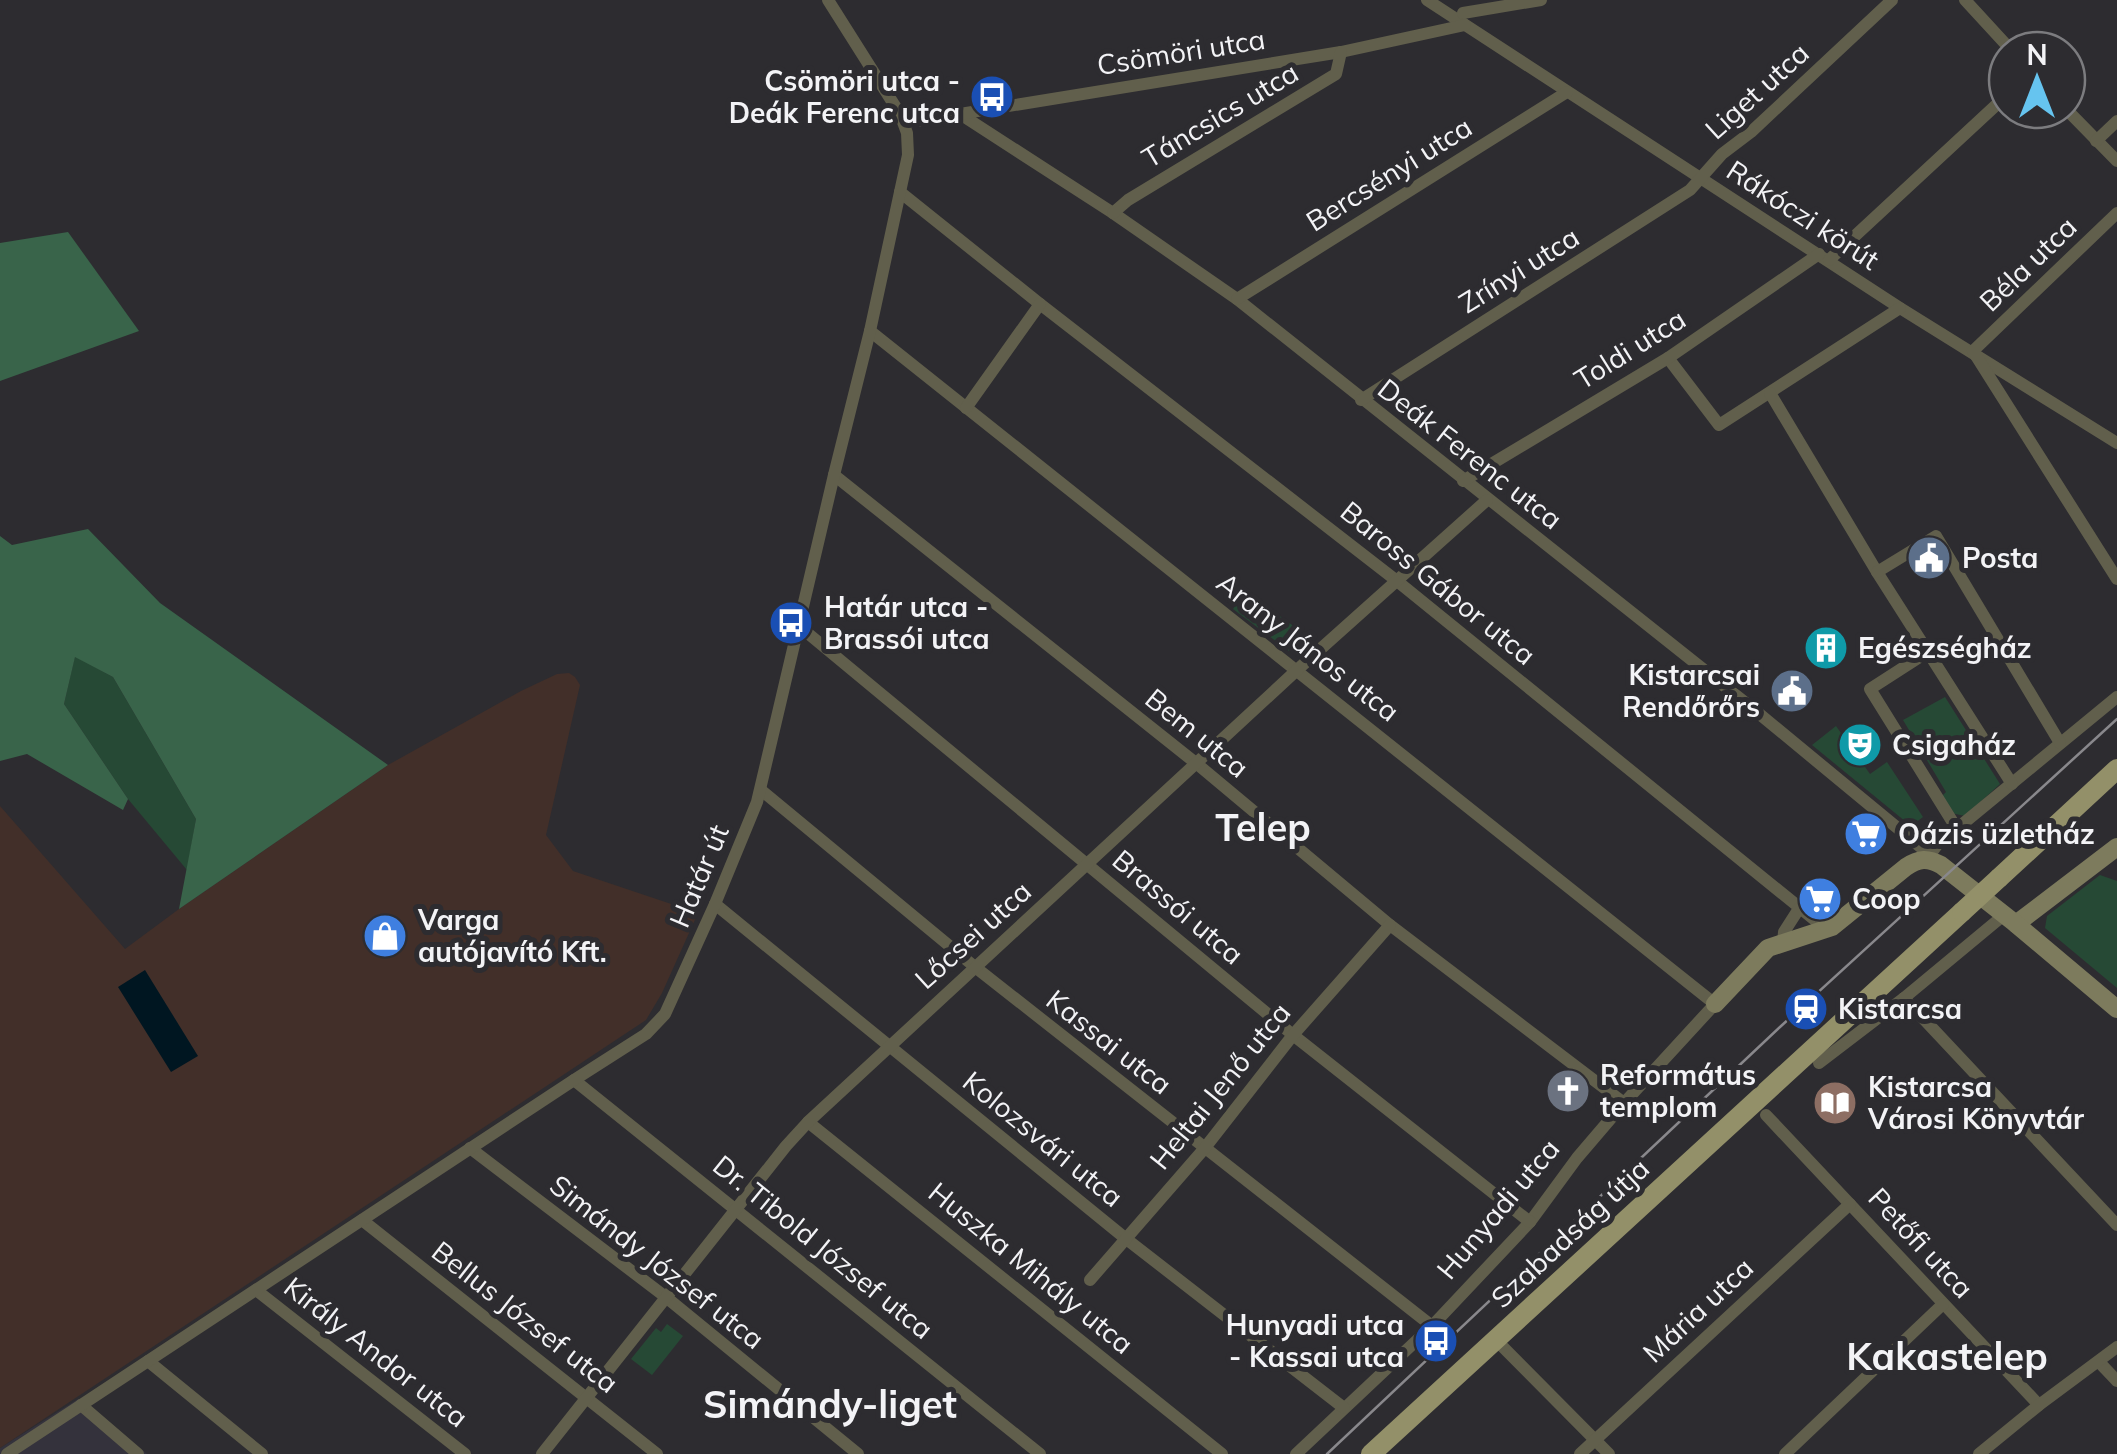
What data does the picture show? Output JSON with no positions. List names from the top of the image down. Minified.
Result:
{"streets":{"main road":["Szabadság útja"],"street":["Csömöri utca","Liget utca","Táncsics utca","Bercsényi utca","Rákóczi körút","Béla utca","Zrínyi utca","Toldi utca","Deák Ferenc utca","Baross Gábor utca","Arany János utca","Bem utca","Határ út","Brassói utca","Lőcsei utca","Kassai utca","Heltai Jenő utca","Kolozsvári utca","Hunyadi utca","Petőfi utca","Dr. Tibold József utca","Simándy József utca","Huszka Mihály utca","Mária utca","Bellus József utca","Király Andor utca"]},"crossings":[["Csömöri utca","Táncsics utca"],["Csömöri utca","Rákóczi körút"],["Csömöri utca","Deák Ferenc utca"],["Csömöri utca","Határ út"],["Liget utca","Rákóczi körút"],["Liget utca","Zrínyi utca"],["Táncsics utca","Deák Ferenc utca"],["Bercsényi utca","Rákóczi körút"],["Bercsényi utca","Deák Ferenc utca"],["Rákóczi körút","Béla utca"],["Rákóczi körút","Zrínyi utca"],["Rákóczi körút","Toldi utca"],["Zrínyi utca","Deák Ferenc utca"],["Toldi utca","Deák Ferenc utca"],["Deák Ferenc utca","Lőcsei utca"],["Deák Ferenc utca","Hunyadi utca"],["Baross Gábor utca","Határ út"],["Baross Gábor utca","Lőcsei utca"],["Baross Gábor utca","Hunyadi utca"],["Arany János utca","Határ út"],["Arany János utca","Lőcsei utca"],["Arany János utca","Hunyadi utca"],["Bem utca","Határ út"],["Bem utca","Lőcsei utca"],["Bem utca","Heltai Jenő utca"],["Bem utca","Hunyadi utca"],["Határ út","Brassói utca"],["Határ út","Kassai utca"],["Határ út","Kolozsvári utca"],["Határ út","Dr. Tibold József utca"],["Határ út","Simándy József utca"],["Határ út","Bellus József utca"],["Határ út","Király Andor utca"],["Brassói utca","Lőcsei utca"],["Brassói utca","Heltai Jenő utca"],["Brassói utca","Hunyadi utca"],["Lőcsei utca","Kassai utca"],["Lőcsei utca","Kolozsvári utca"],["Lőcsei utca","Dr. Tibold József utca"],["Lőcsei utca","Simándy József utca"],["Lőcsei utca","Huszka Mihály utca"],["Lőcsei utca","Bellus József utca"],["Kassai utca","Heltai Jenő utca"],["Kassai utca","Hunyadi utca"],["Heltai Jenő utca","Kolozsvári utca"],["Kolozsvári utca","Hunyadi utca"],["Petőfi utca","Mária utca"]],"districts":["Telep","Kakastelep","Simándy-liget"],"places":{"bus stop":["Csömöri utca - Deák Ferenc utca","Határ utca - Brassói utca","Hunyadi utca - Kassai utca"],"public building":["Posta","Kistarcsai Rendőrőrs"],"building":["Egészségház"],"theatre":["Csigaház"],"supermarket":["Oázis üzletház","Coop"],"shop":["Varga autójavító Kft."],"station":["Kistarcsa"],"church":["Református templom"],"library":["Kistarcsa Városi Könyvtár"]},"north":"top"}
